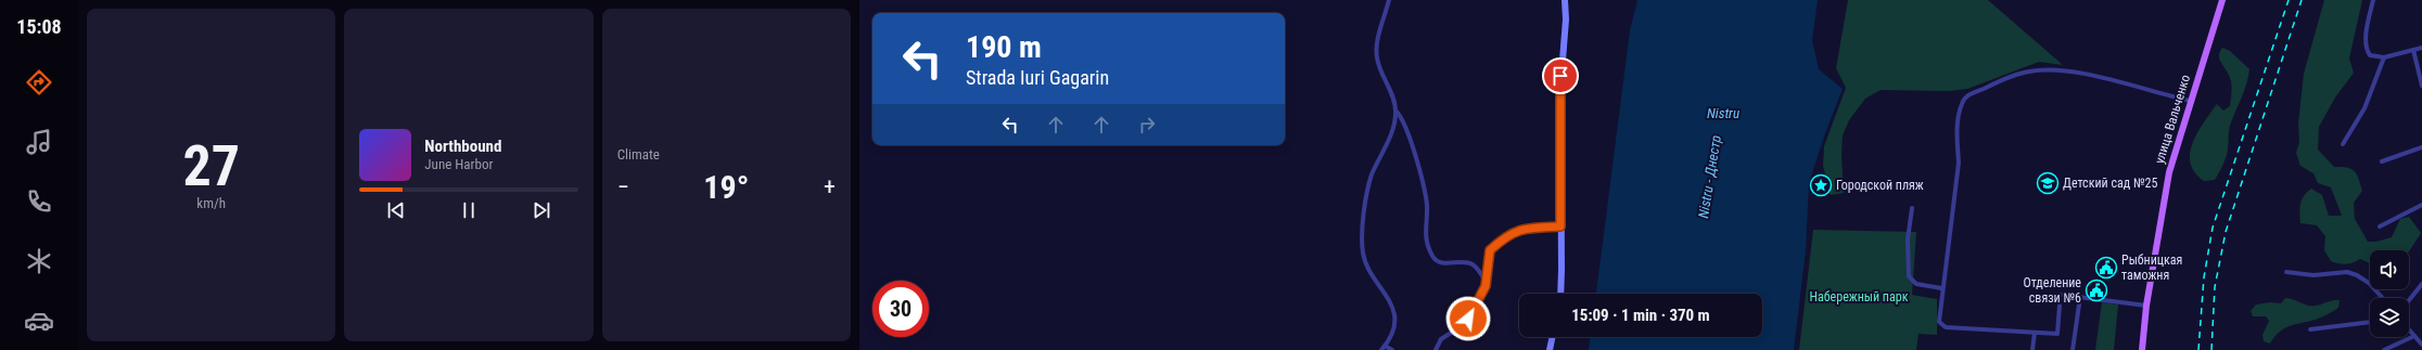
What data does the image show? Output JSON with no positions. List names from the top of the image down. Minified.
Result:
{"streets":{"main road":["улица Вальченко"]},"water":["Nistru","Nistru - Днестр"],"parks":["Набережный парк"],"places":{"school or university":["Детский сад №25"],"place":["Городской пляж"],"public building":["Рыбницкая таможня","Отделение связи №6"]},"page":{"tabs":"15:08","tile":[["27","km/h"],"Climate"],"turn":["190 m","Strada Iuri Gagarin"],"song":["Northbound","June Harbor"],"heat":["−","19°","+"],"limit":"30","trip":"15:09 · 1 min · 370 m"}}
